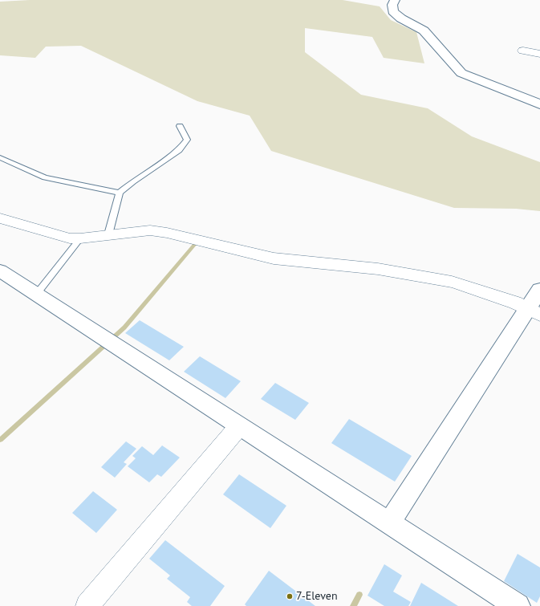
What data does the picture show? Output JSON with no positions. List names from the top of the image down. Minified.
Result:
{"places":["7-Eleven"]}
